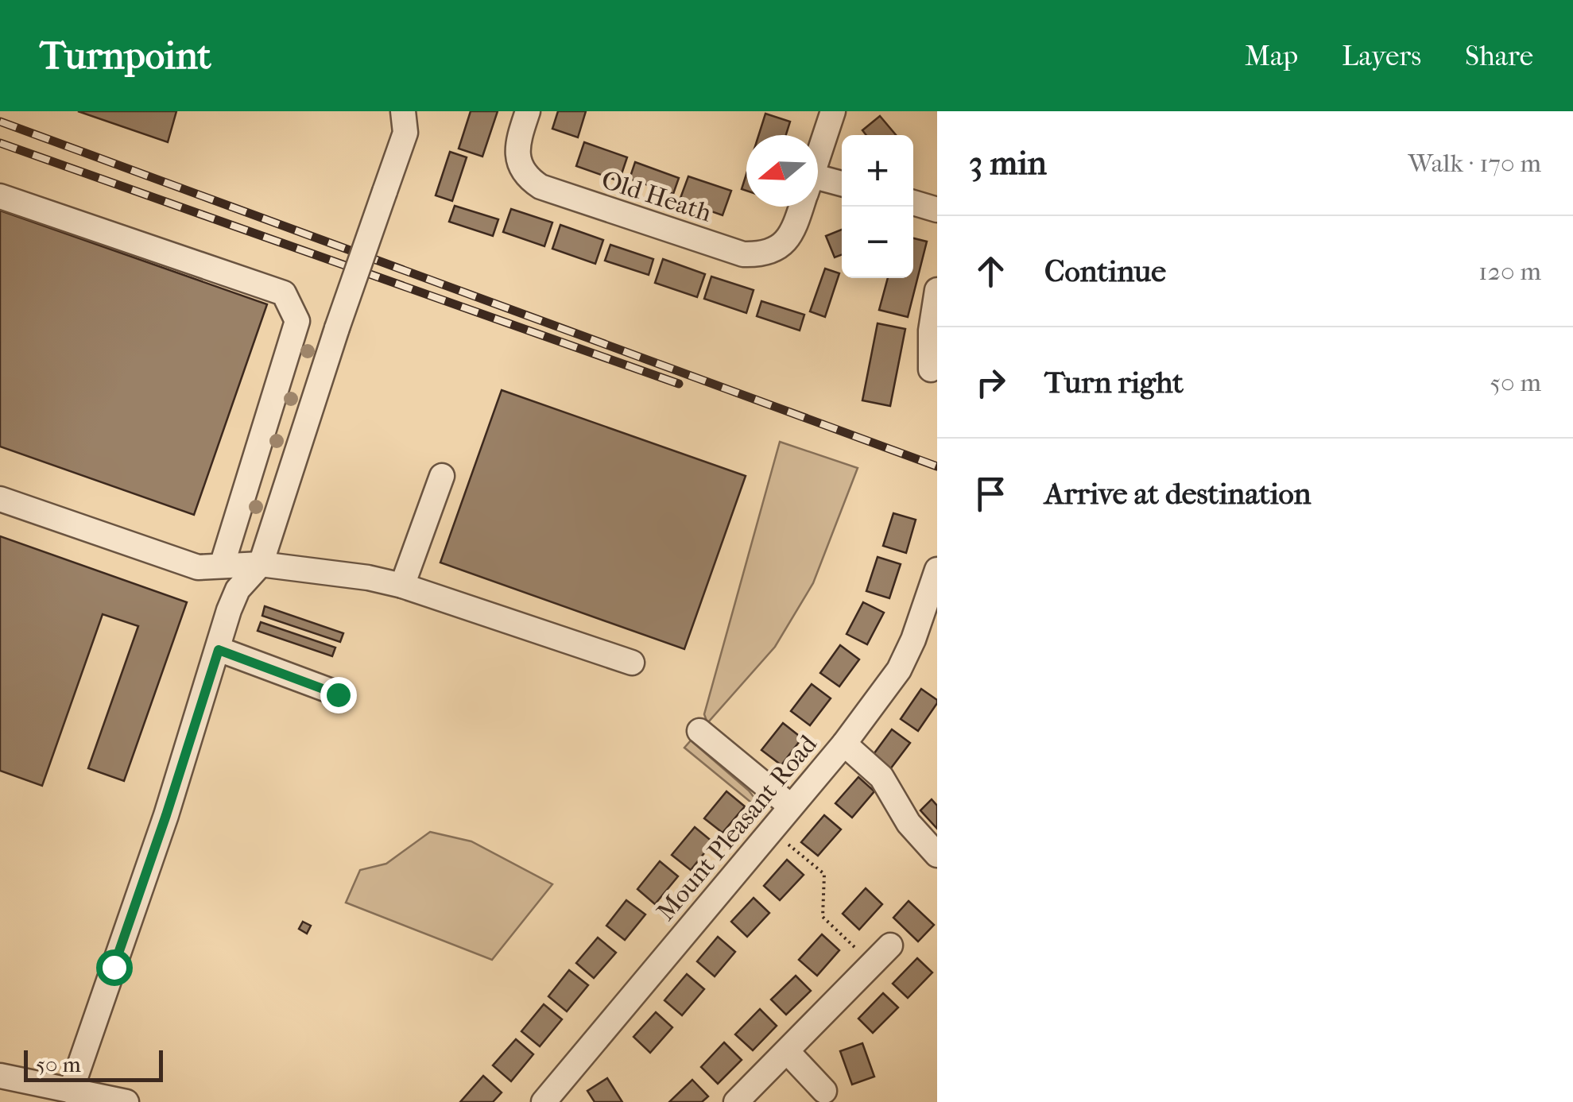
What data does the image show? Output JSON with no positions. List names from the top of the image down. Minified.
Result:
{"streets":{"street":["Old Heath","Mount Pleasant Road"]},"scale_bar":"50 m","north":"left","page":{"header":"Turnpoint","nav":["Map","Layers","Share"],"heading":["3 min","Walk · 170 m"],"map_buttons":["+","−"],"list":[["Continue","120 m"],["Turn right","50 m"],"Arrive at destination"],"scale":"50 m"}}
